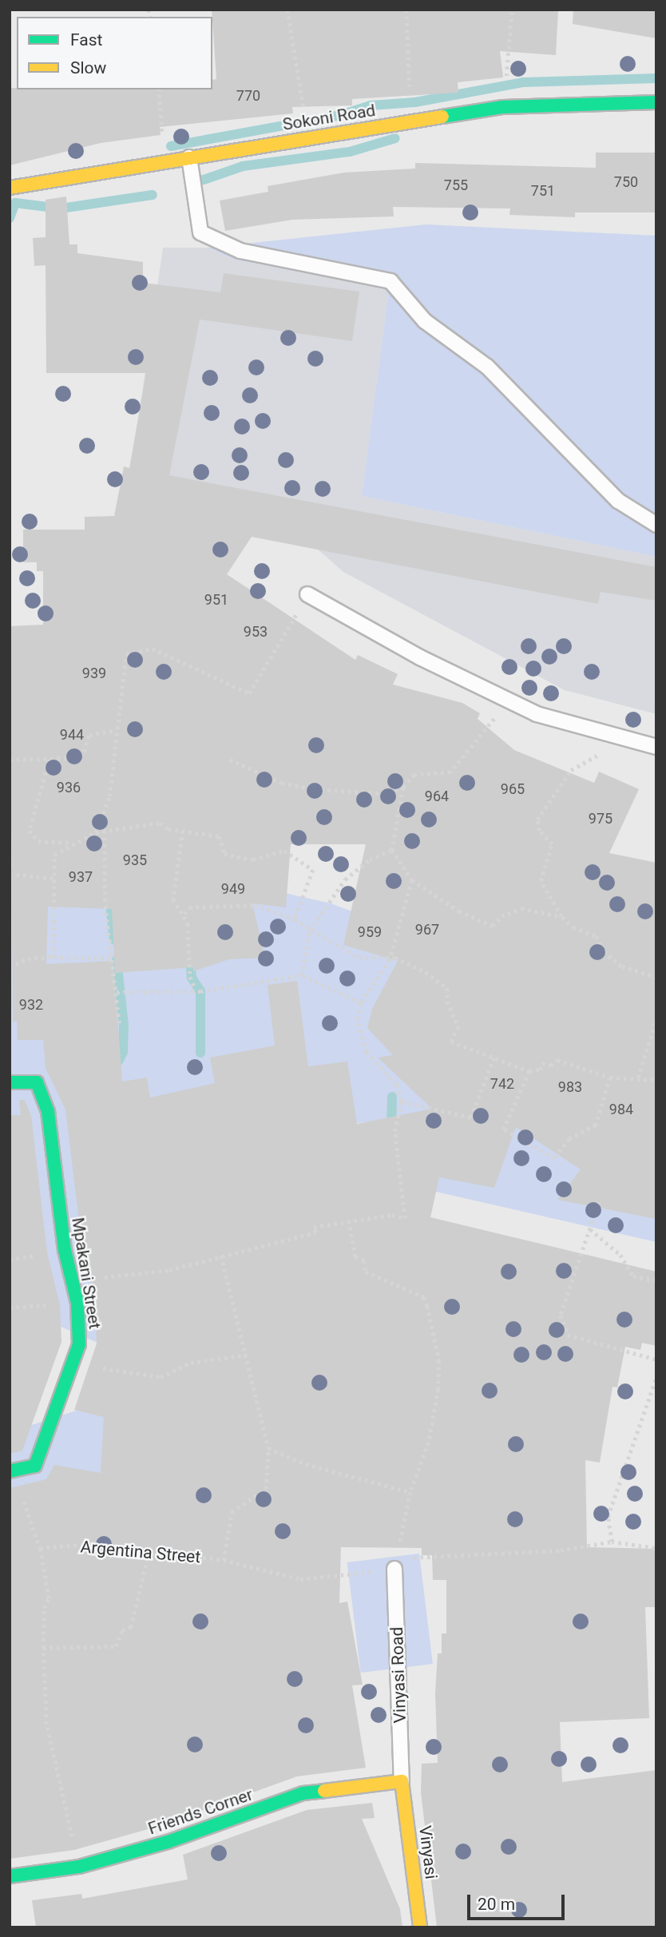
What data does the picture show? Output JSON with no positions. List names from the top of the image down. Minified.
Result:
{"streets":{"street":["Sokoni Road","Mpakani Street","Friends Corner","Vinyasi"],"lane":["Vinyasi Road"],"path":["Argentina Street"]},"crossings":[["Argentina Street","Vinyasi Road"],["Vinyasi Road","Friends Corner"],["Vinyasi Road","Vinyasi"],["Friends Corner","Vinyasi"]],"house_numbers":["770","750","755","751","951","953","939","944","936","965","964","975","935","937","949","967","959","932","742","983","984"],"legend":["Fast","Slow"],"scale_bar":"20 m"}
